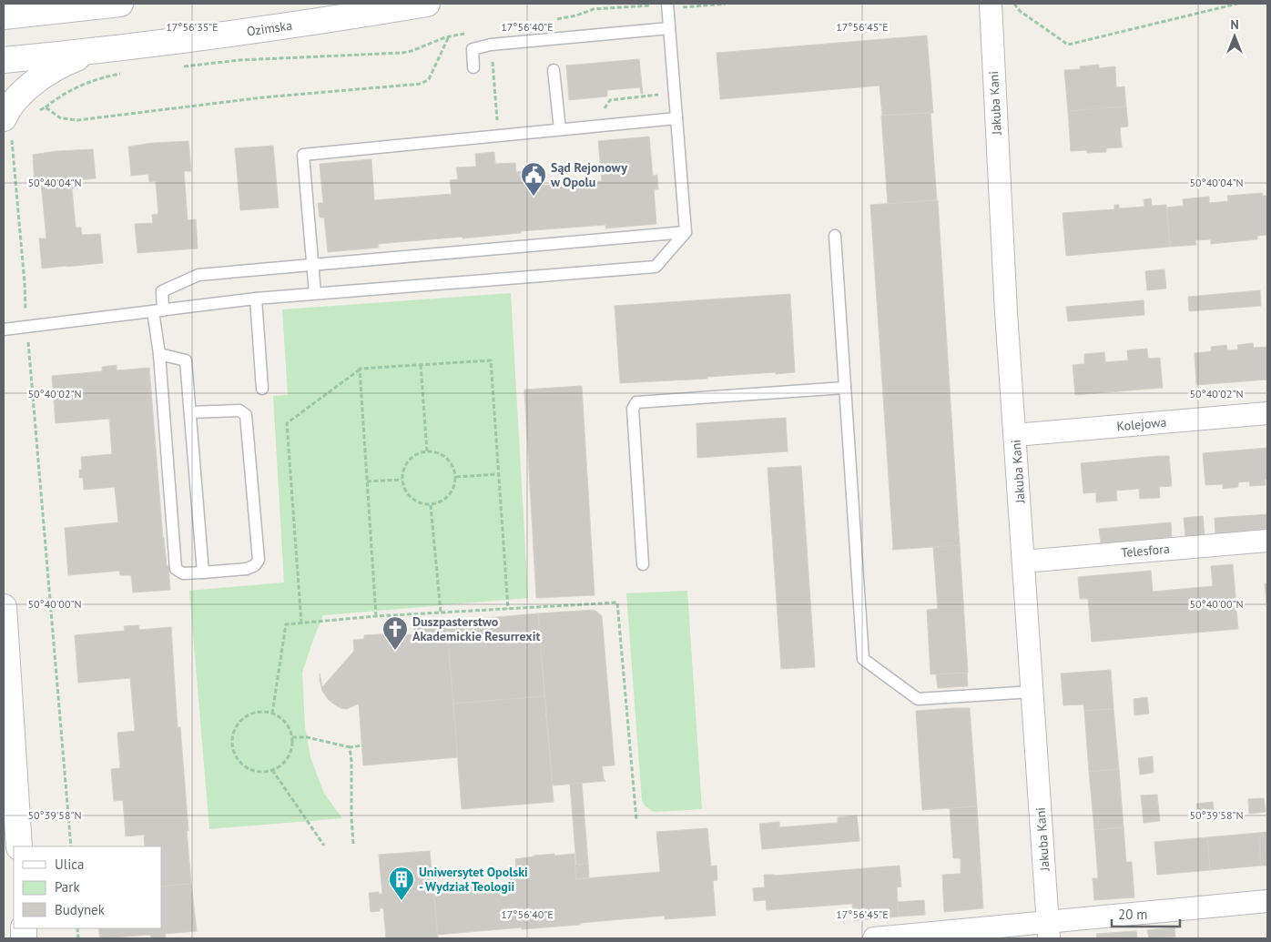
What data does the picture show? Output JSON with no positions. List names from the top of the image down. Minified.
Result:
{"streets":{"main road":["Ozimska"],"street":["Jakuba Kani","Kolejowa","Telesfora"]},"crossings":[["Jakuba Kani","Kolejowa"],["Jakuba Kani","Telesfora"]],"places":{"public building":["Sąd Rejonowy w Opolu"],"church":["Duszpasterstwo Akademickie Resurrexit"],"building":["Uniwersytet Opolski - Wydział Teologii"]},"legend":["Ulica","Park","Budynek"],"scale_bar":"20 m","north":"top","coordinates":["17°56'35\"E","17°56'40\"E","17°56'45\"E","50°40'04\"N","50°40'02\"N","50°40'00\"N","50°39'58\"N"]}
